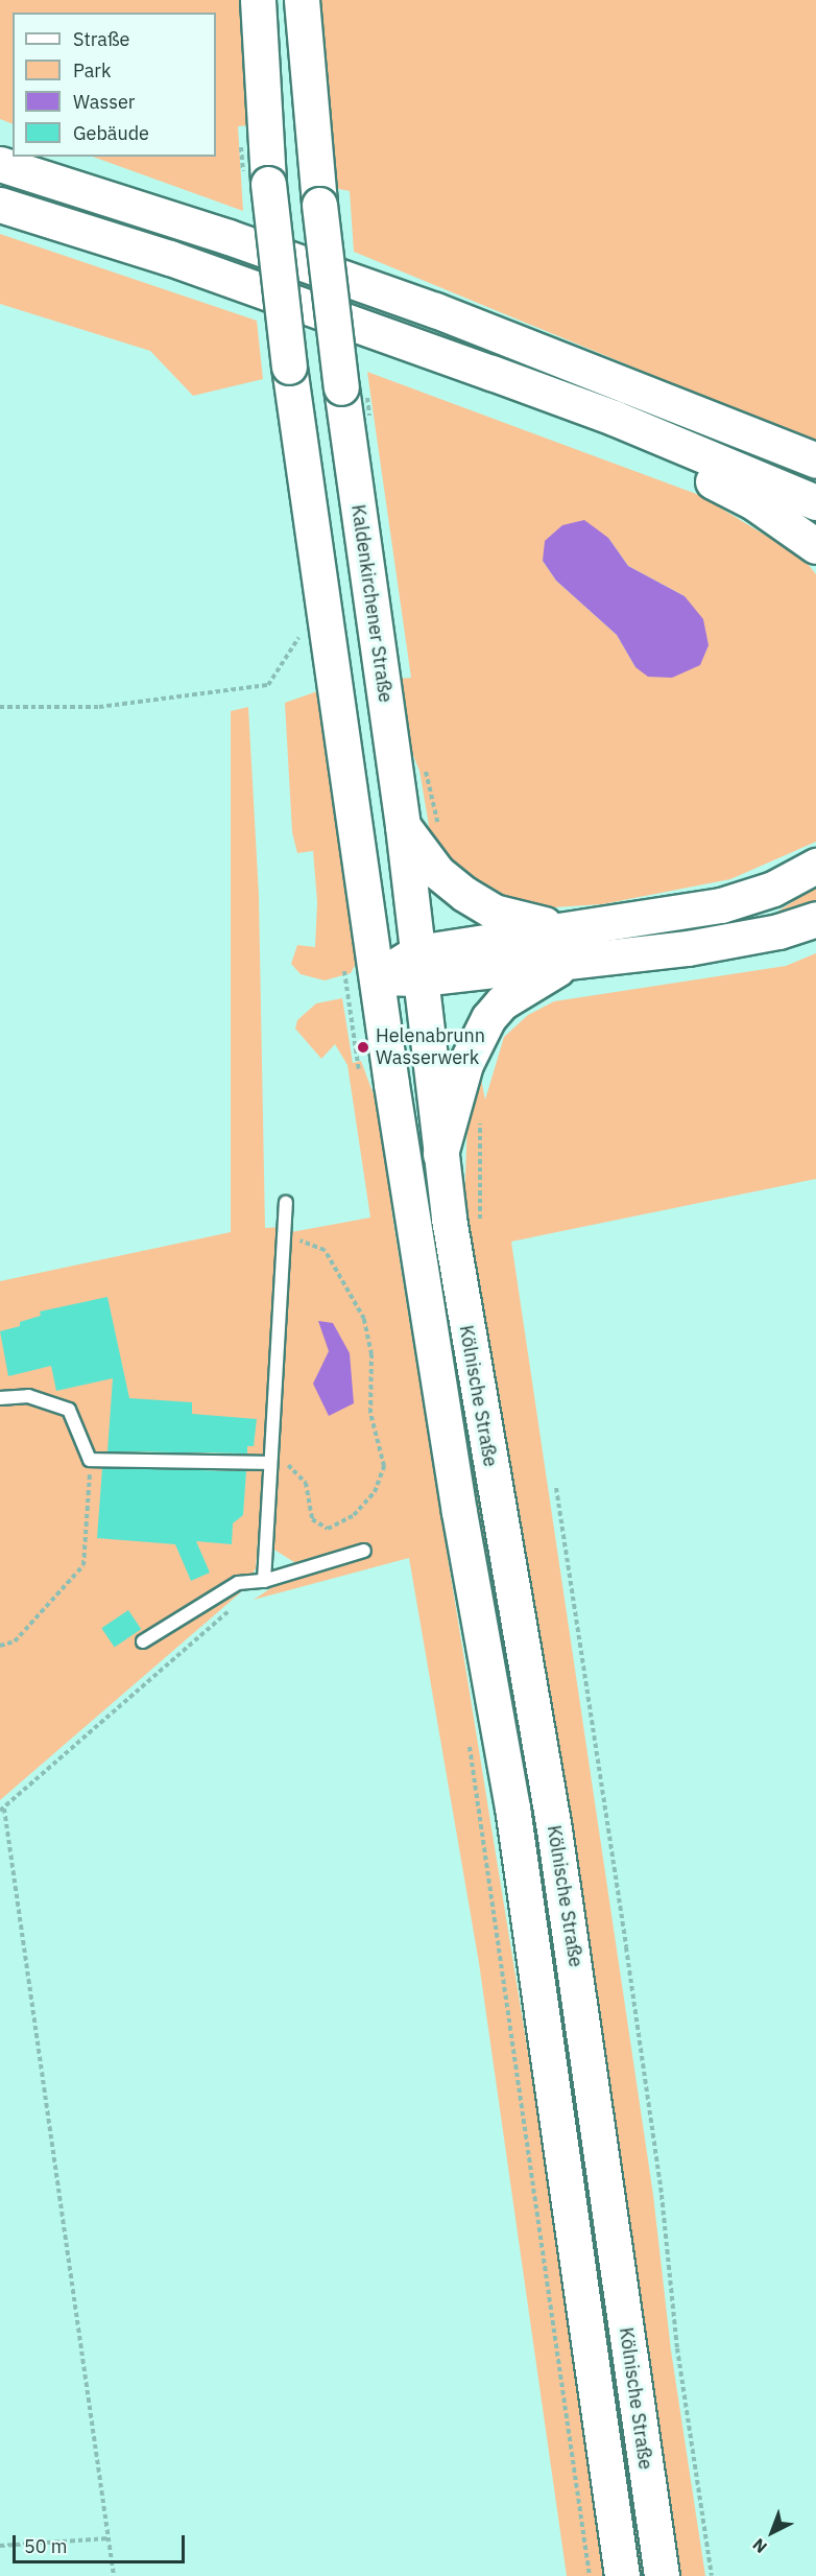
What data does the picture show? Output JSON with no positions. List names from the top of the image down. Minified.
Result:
{"streets":{"main road":["Kaldenkirchener Straße","Kölnische Straße"]},"crossings":[["Kaldenkirchener Straße","Kölnische Straße"]],"places":["Helenabrunn Wasserwerk"],"legend":["Straße","Park","Wasser","Gebäude"],"scale_bar":"50 m","north":"bottom left"}
